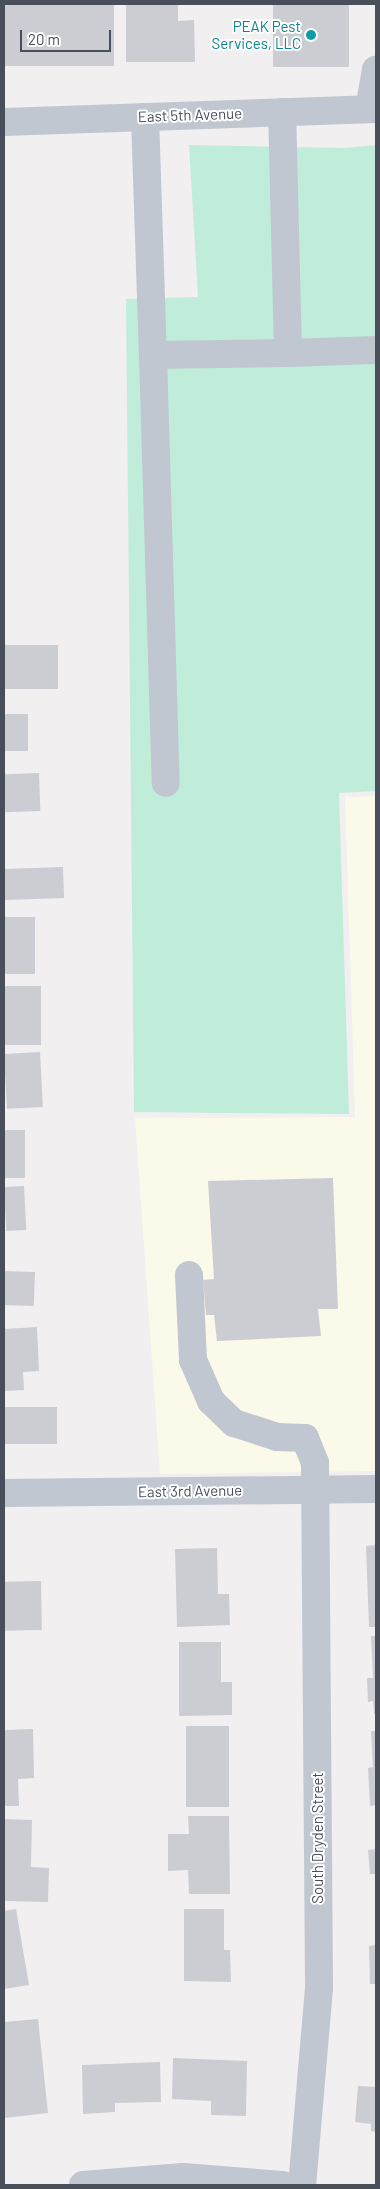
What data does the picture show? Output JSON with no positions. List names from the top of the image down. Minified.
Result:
{"streets":{"street":["East 5th Avenue","East 3rd Avenue","South Dryden Street"]},"crossings":[["East 3rd Avenue","South Dryden Street"]],"places":["PEAK Pest Services, LLC"],"scale_bar":"20 m"}
